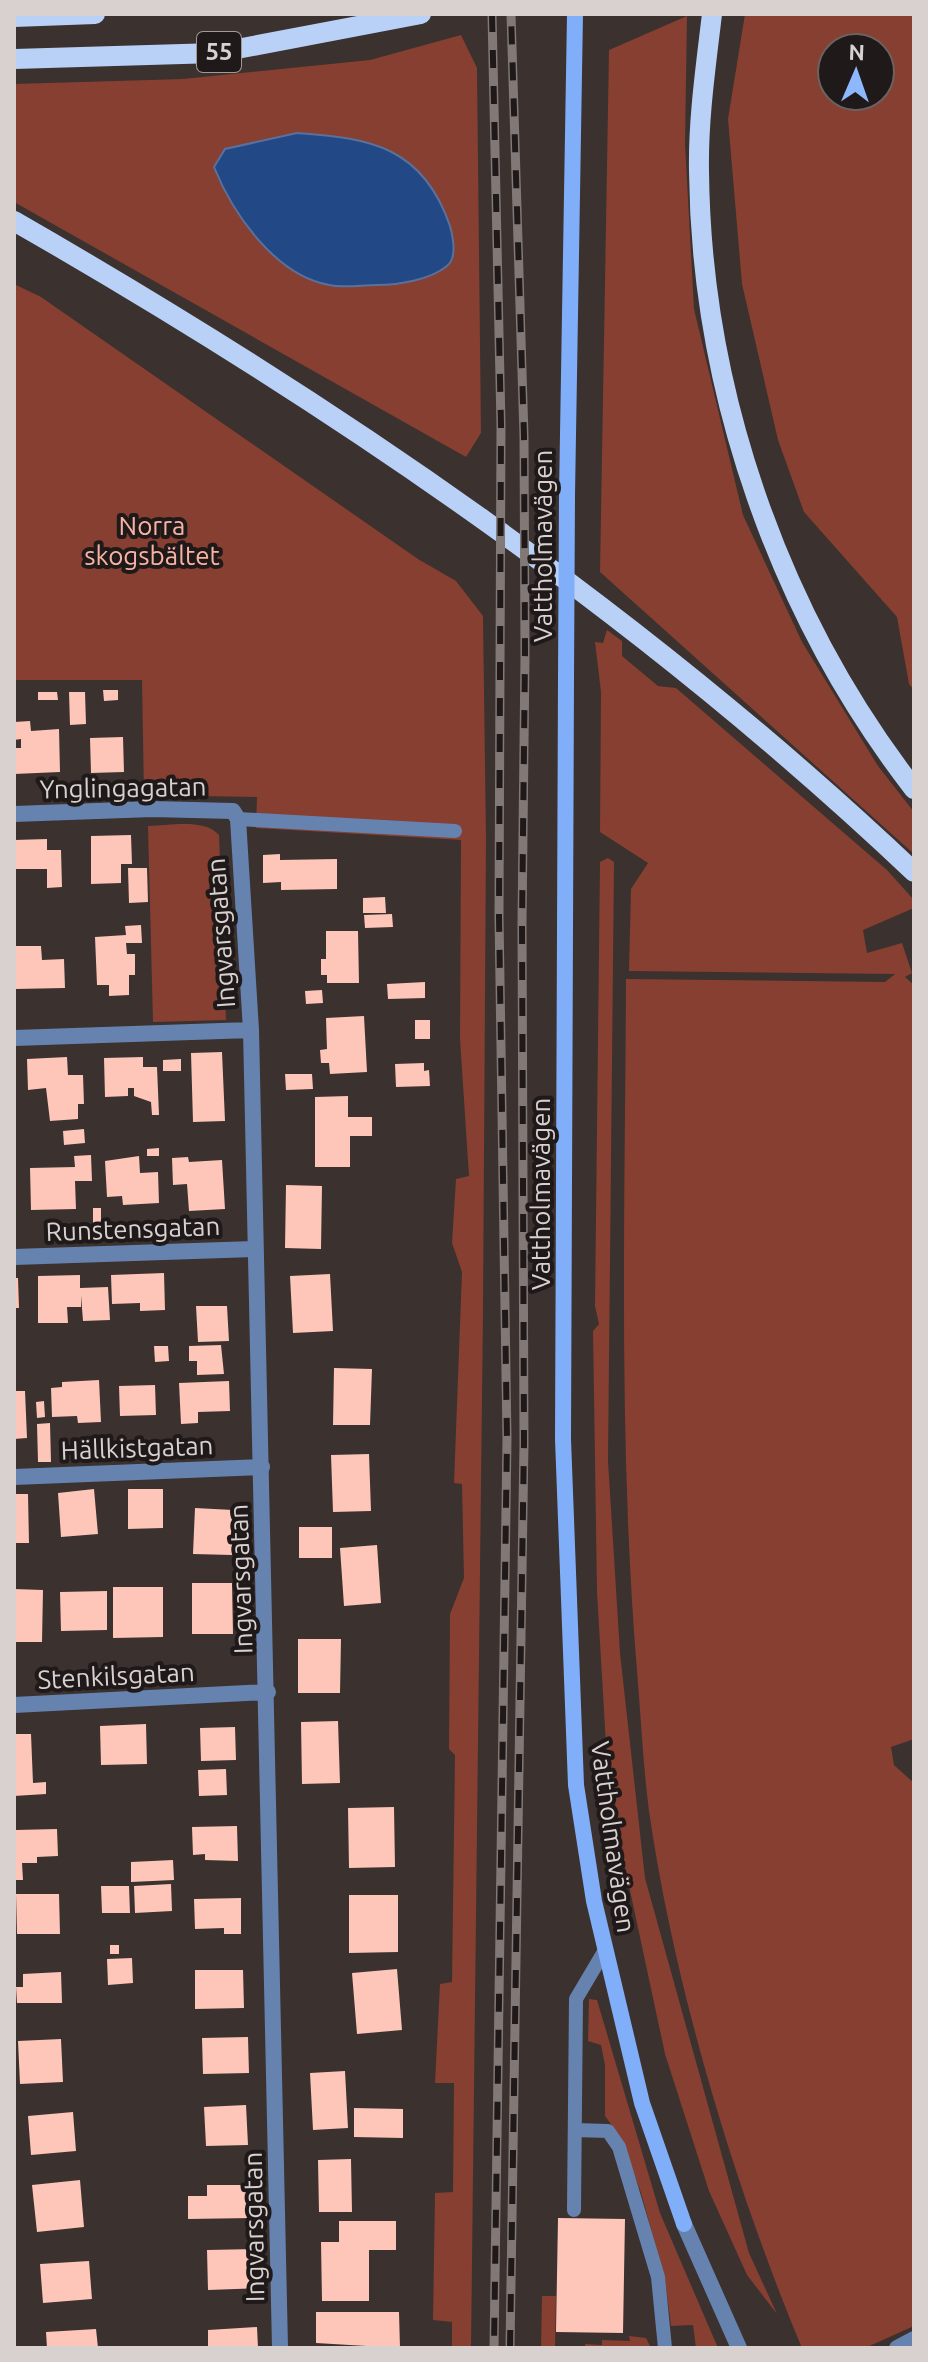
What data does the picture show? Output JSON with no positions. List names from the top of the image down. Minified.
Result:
{"streets":{"main road":["55","Vattholmavägen"],"street":["Ynglingagatan","Ingvarsgatan","Runstensgatan","Hällkistgatan","Stenkilsgatan"]},"crossings":[["Ynglingagatan","Ingvarsgatan"],["Ingvarsgatan","Runstensgatan"],["Ingvarsgatan","Hällkistgatan"],["Ingvarsgatan","Stenkilsgatan"]],"parks":["Norra skogsbältet"],"north":"top"}
